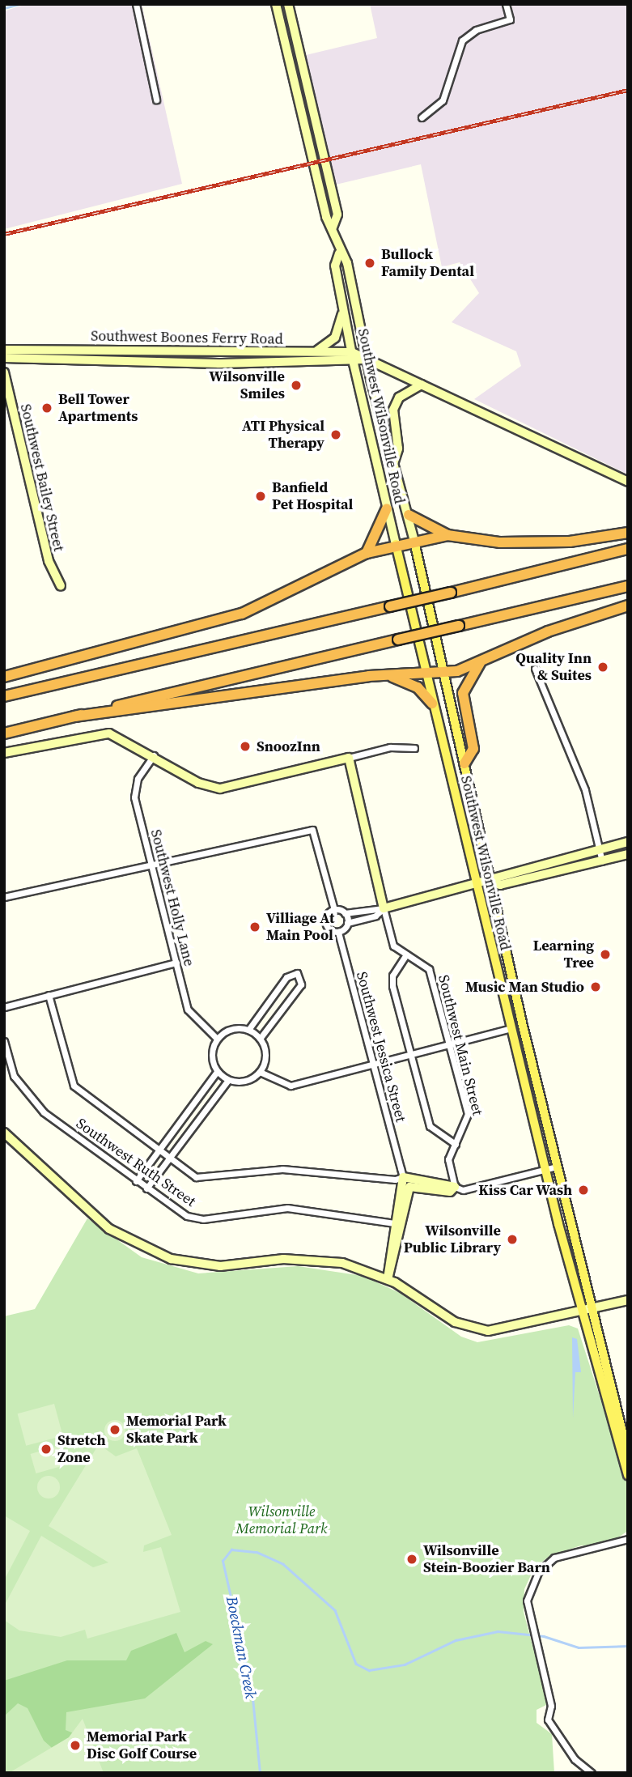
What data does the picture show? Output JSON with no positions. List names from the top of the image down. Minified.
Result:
{"streets":{"main road":["Southwest Wilsonville Road"],"street":["Southwest Boones Ferry Road","Southwest Bailey Street","Southwest Holly Lane","Southwest Main Street","Southwest Jessica Street","Southwest Ruth Street"]},"crossings":[["Southwest Boones Ferry Road","Southwest Wilsonville Road"],["Southwest Holly Lane","Southwest Jessica Street"]],"water":["Boeckman Creek"],"parks":["Wilsonville Memorial Park"],"places":["Bullock Family Dental","Wilsonville Smiles","Bell Tower Apartments","ATI Physical Therapy","Banfield Pet Hospital","Quality Inn & Suites","SnoozInn","Villiage At Main Pool","Learning Tree","Music Man Studio","Kiss Car Wash","Wilsonville Public Library","Memorial Park Skate Park","Stretch Zone","Wilsonville Stein-Boozier Barn","Memorial Park Disc Golf Course"]}
